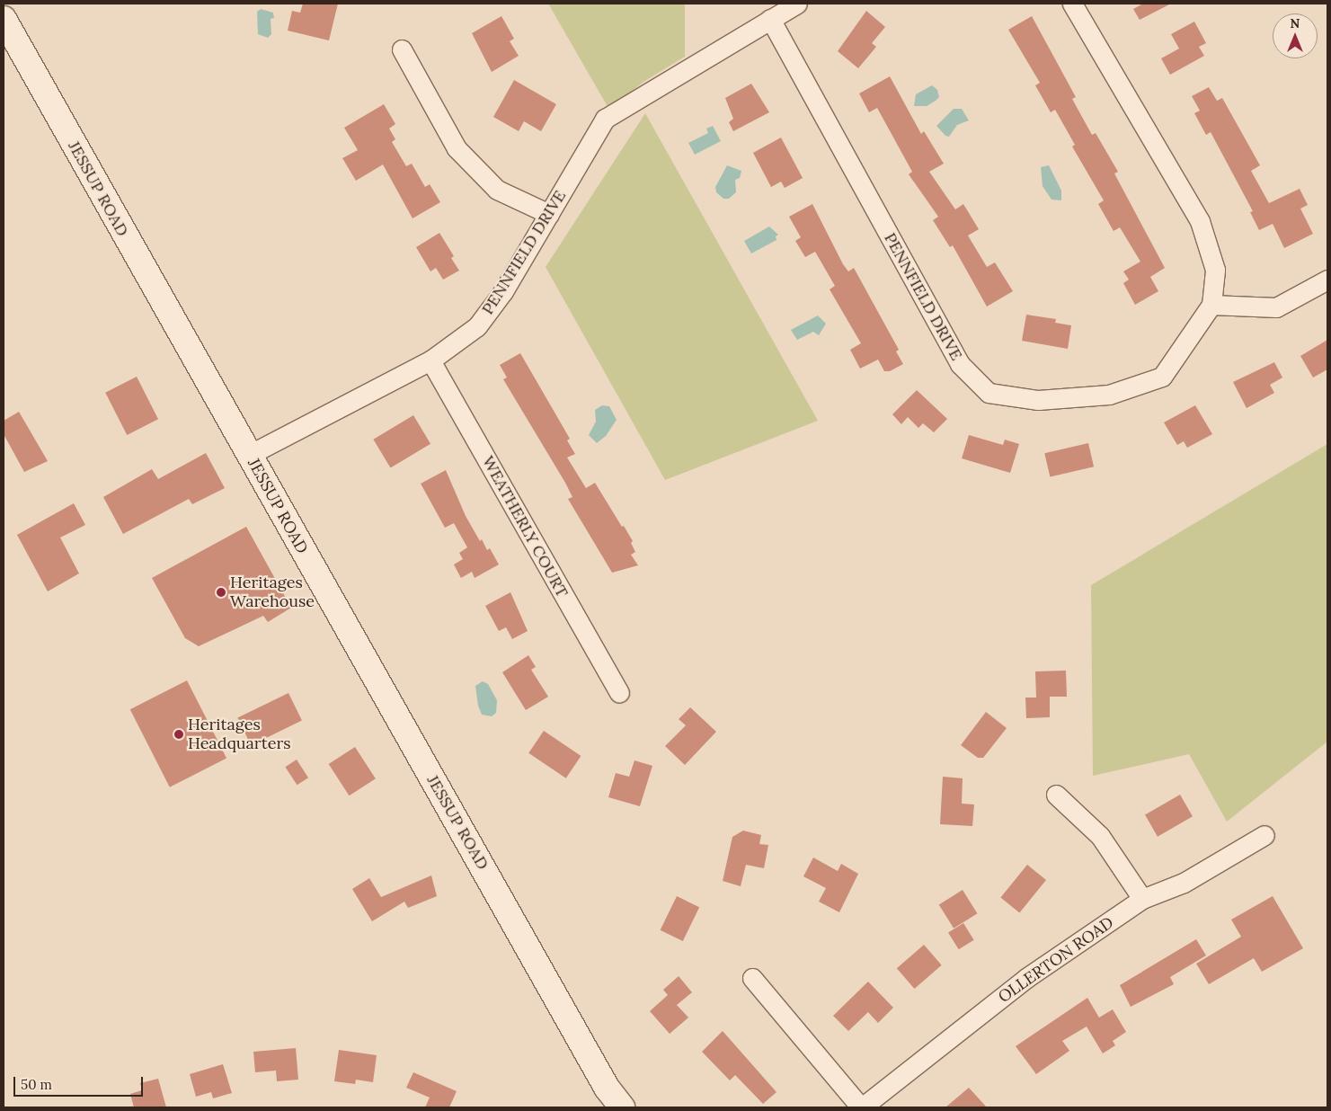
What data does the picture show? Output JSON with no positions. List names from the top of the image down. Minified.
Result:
{"streets":{"street":["JESSUP ROAD","PENNFIELD DRIVE","WEATHERLY COURT","OLLERTON ROAD"]},"crossings":[["JESSUP ROAD","PENNFIELD DRIVE"],["PENNFIELD DRIVE","WEATHERLY COURT"]],"places":["Heritages Warehouse","Heritages Headquarters"],"scale_bar":"50 m","north":"top"}
